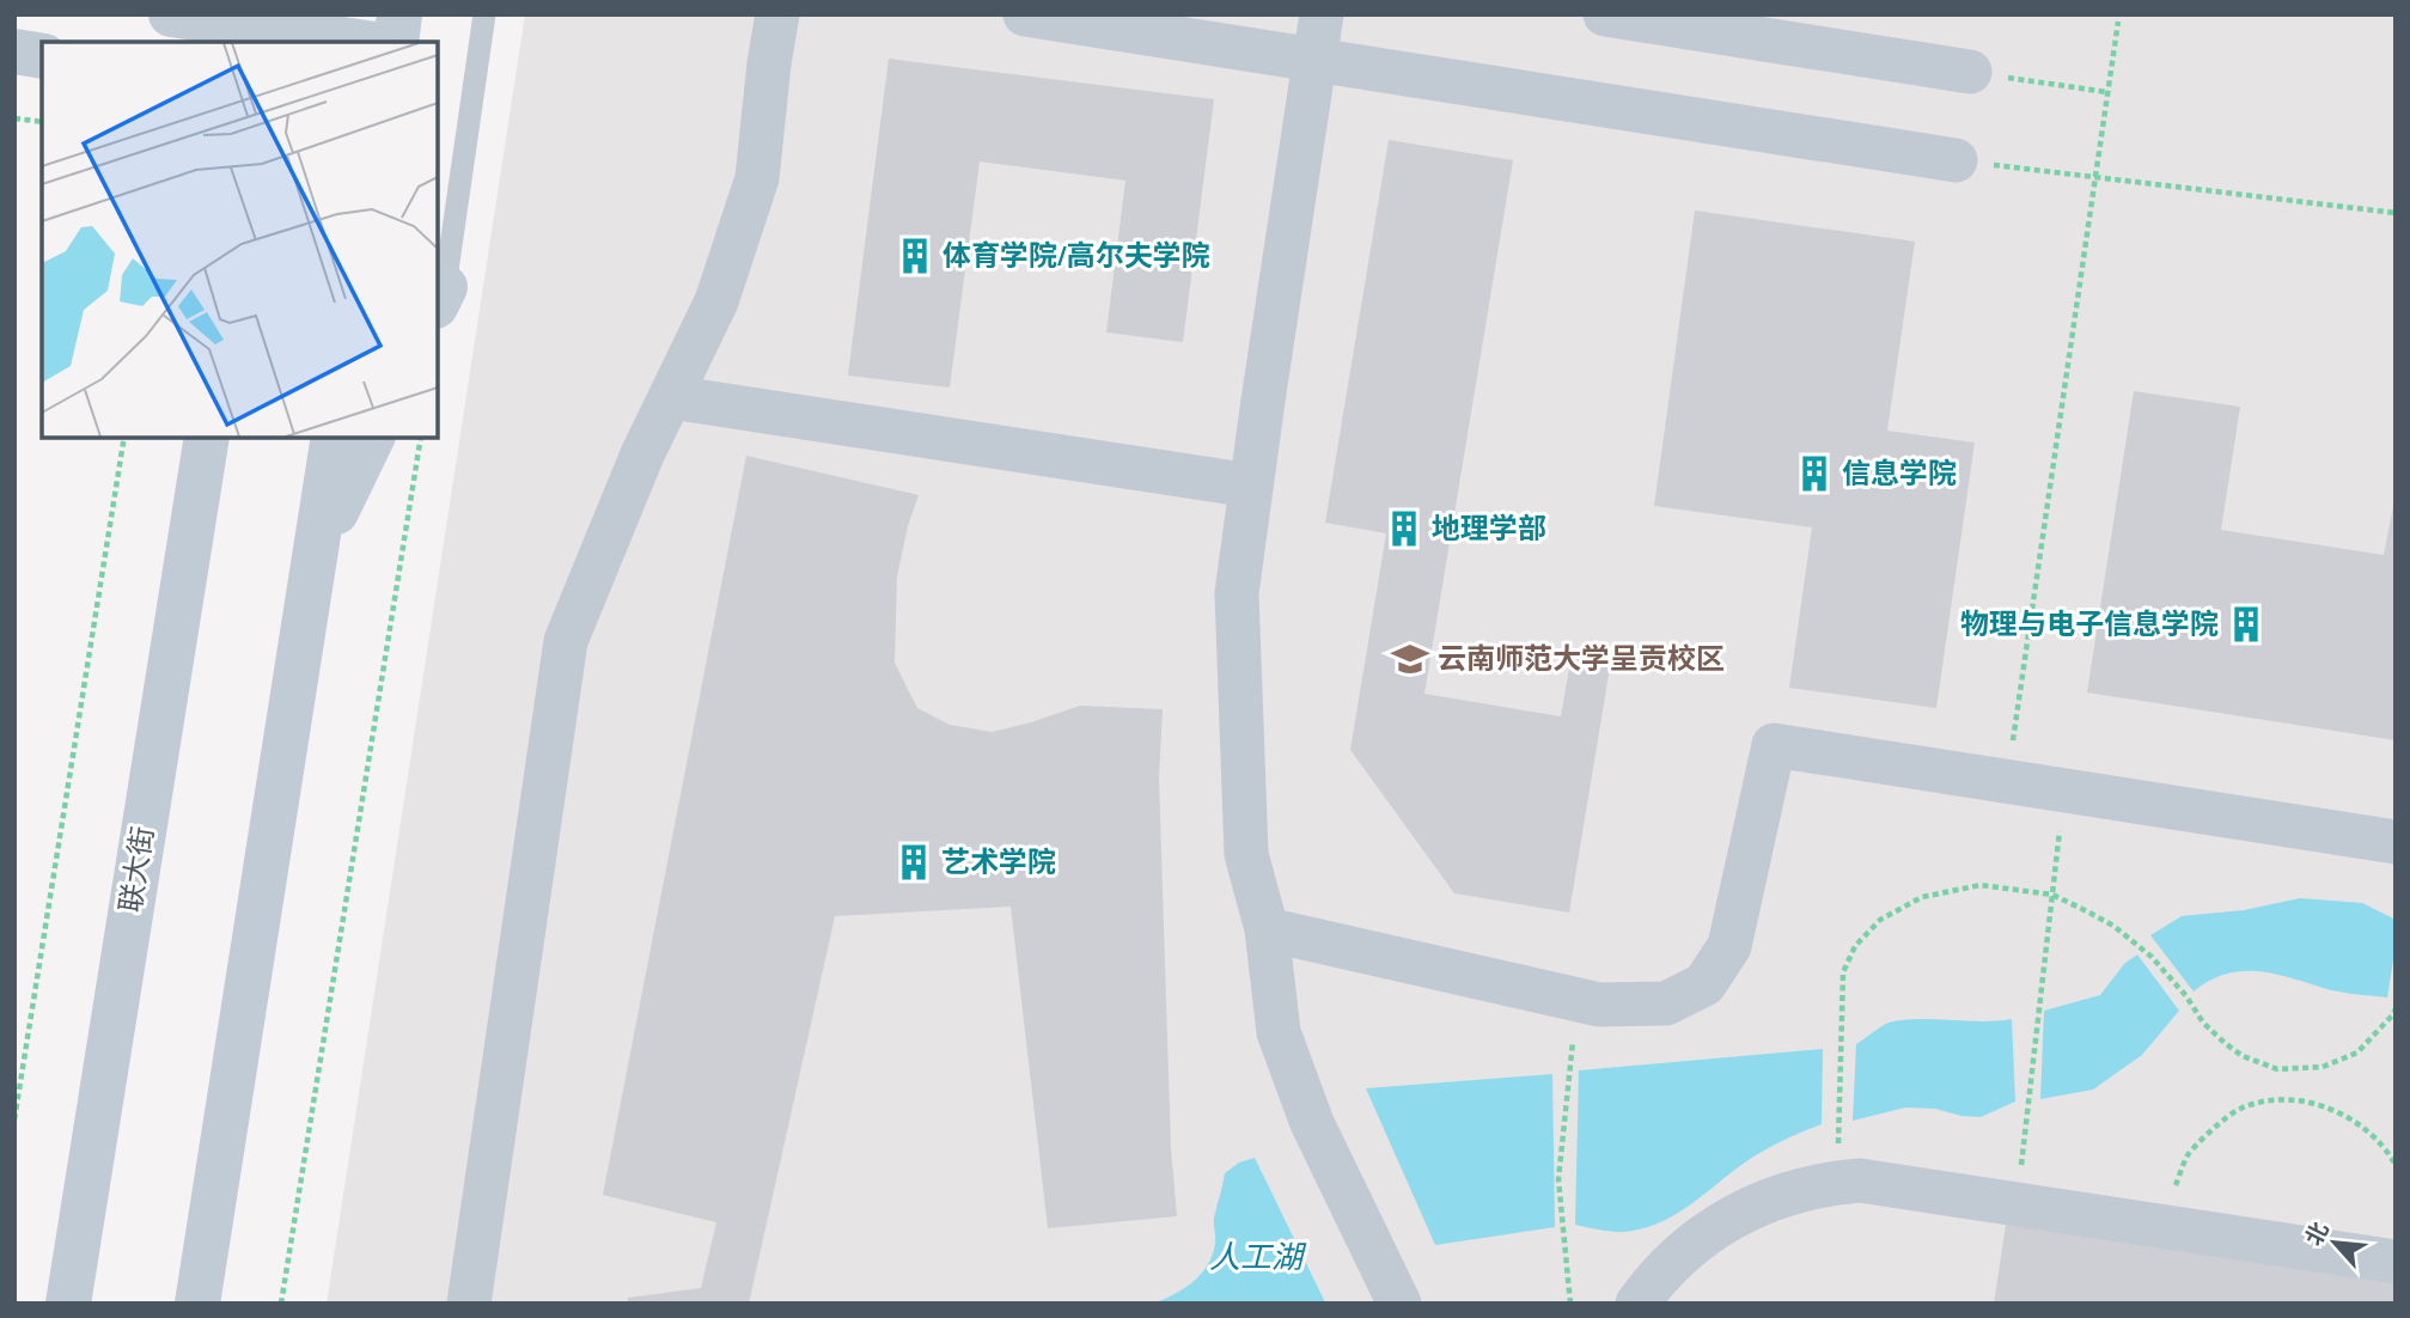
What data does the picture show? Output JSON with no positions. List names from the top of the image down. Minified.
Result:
{"streets":{"main road":["联大街"]},"water":["人工湖"],"places":{"building":["体育学院/高尔夫学院","信息学院","地理学部","物理与电子信息学院","艺术学院"],"school or university":["云南师范大学呈贡校区"]},"north":"top left"}
